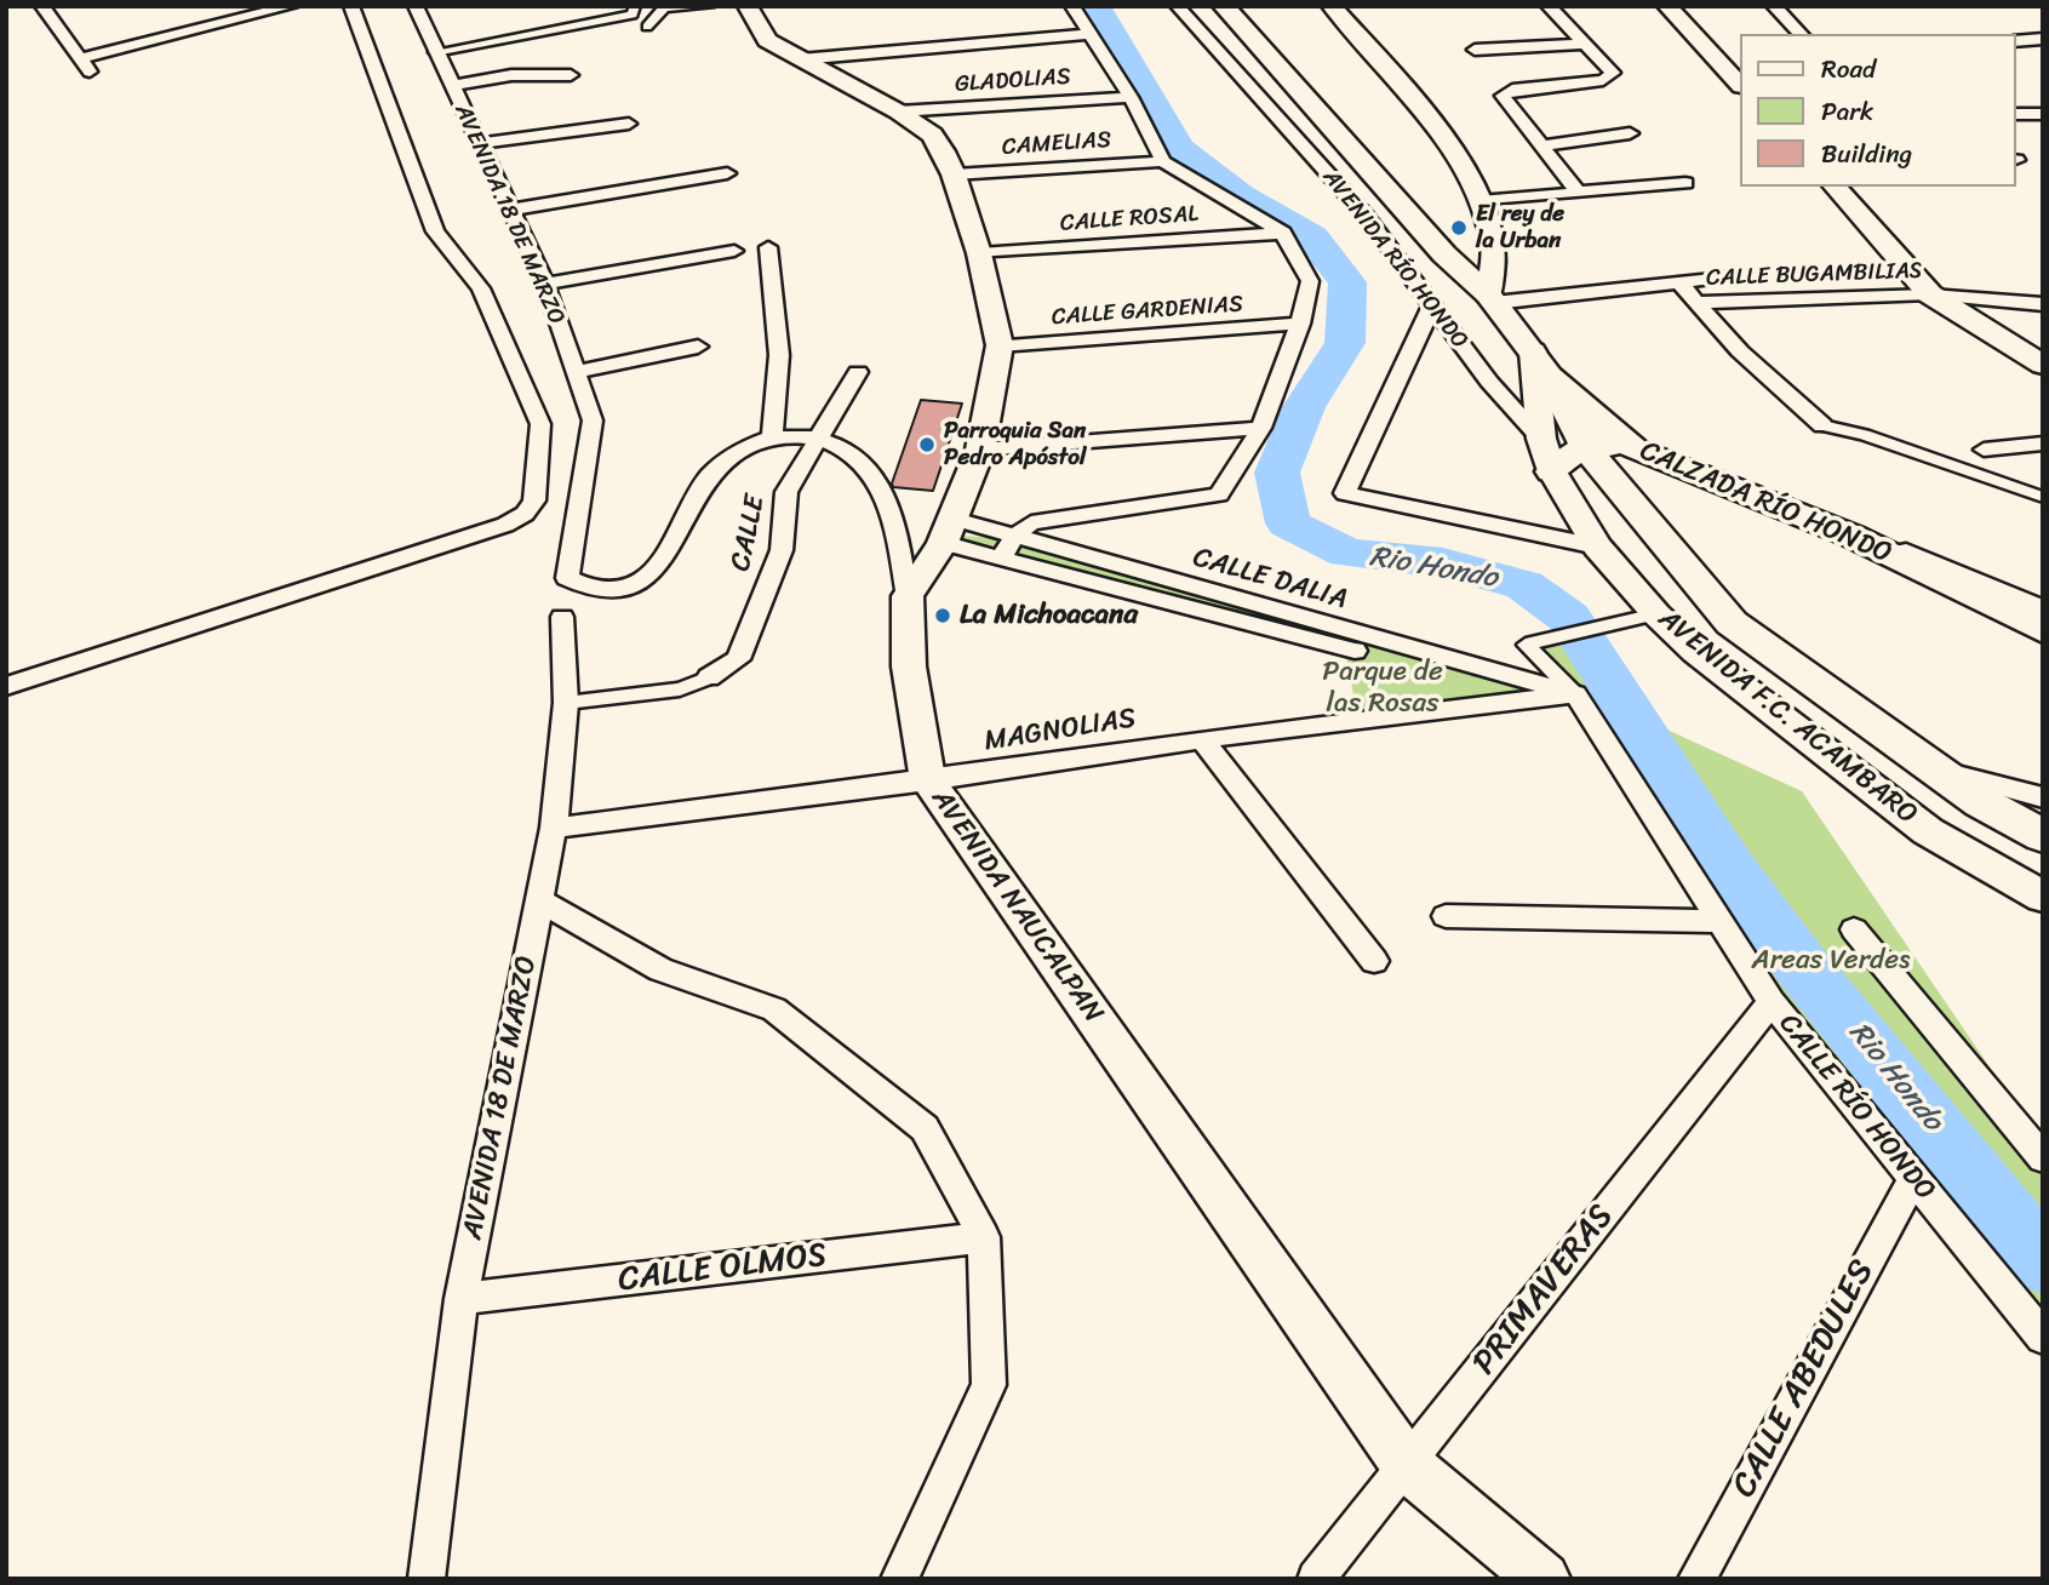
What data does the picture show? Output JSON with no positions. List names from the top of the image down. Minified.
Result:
{"streets":{"main road":["CALZADA RÍO HONDO","AVENIDA F.C. ACAMBARO","AVENIDA NAUCALPAN"],"street":["GLADOLIAS","CAMELIAS","AVENIDA 18 DE MARZO","CALLE ROSAL","AVENIDA RÍO HONDO","CALLE BUGAMBILIAS","CALLE GARDENIAS","CALLE","CALLE DALIA","MAGNOLIAS","CALLE RÍO HONDO","CALLE OLMOS","PRIMAVERAS","CALLE ABEDULES"]},"crossings":[["AVENIDA 18 DE MARZO","MAGNOLIAS"],["AVENIDA 18 DE MARZO","CALLE OLMOS"],["AVENIDA RÍO HONDO","AVENIDA F.C. ACAMBARO"],["CALLE BUGAMBILIAS","CALZADA RÍO HONDO"],["CALZADA RÍO HONDO","AVENIDA F.C. ACAMBARO"],["CALLE DALIA","MAGNOLIAS"],["CALLE DALIA","CALLE RÍO HONDO"],["MAGNOLIAS","AVENIDA NAUCALPAN"],["MAGNOLIAS","CALLE RÍO HONDO"],["AVENIDA NAUCALPAN","PRIMAVERAS"],["CALLE RÍO HONDO","PRIMAVERAS"],["CALLE RÍO HONDO","CALLE ABEDULES"]],"water":["Rio Hondo"],"parks":["Parque de las Rosas","Areas Verdes"],"places":["El rey de la Urban","Parroquia San Pedro Apóstol","La Michoacana"],"legend":["Road","Park","Building"]}
